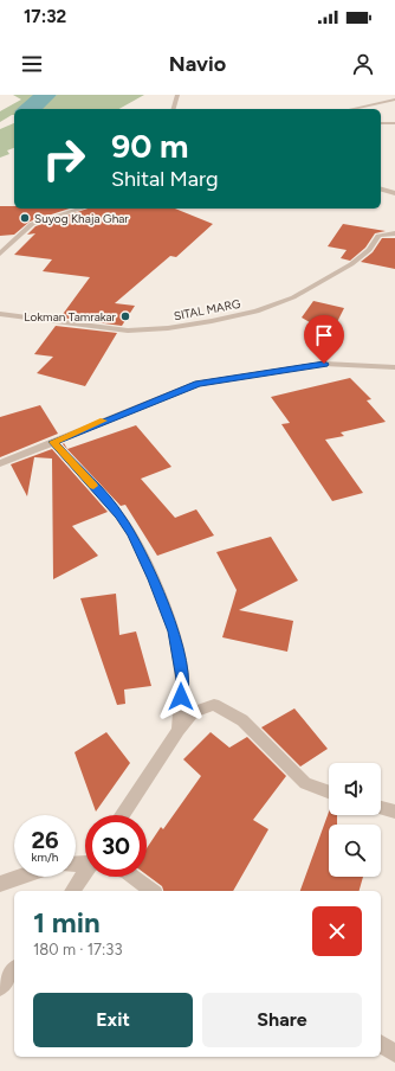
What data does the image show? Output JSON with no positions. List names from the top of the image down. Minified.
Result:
{"streets":{"street":["SITAL MARG"]},"places":["Suyog Khaja Ghar","Lokman Tamrakar"],"page":{"status":"17:32","header":"Navio","turn":["90 m","Shital Marg"],"speed":"26 km/h","limit":"30","heading":["1 min","180 m · 17:33"],"buttons":["Exit","Share"]}}
